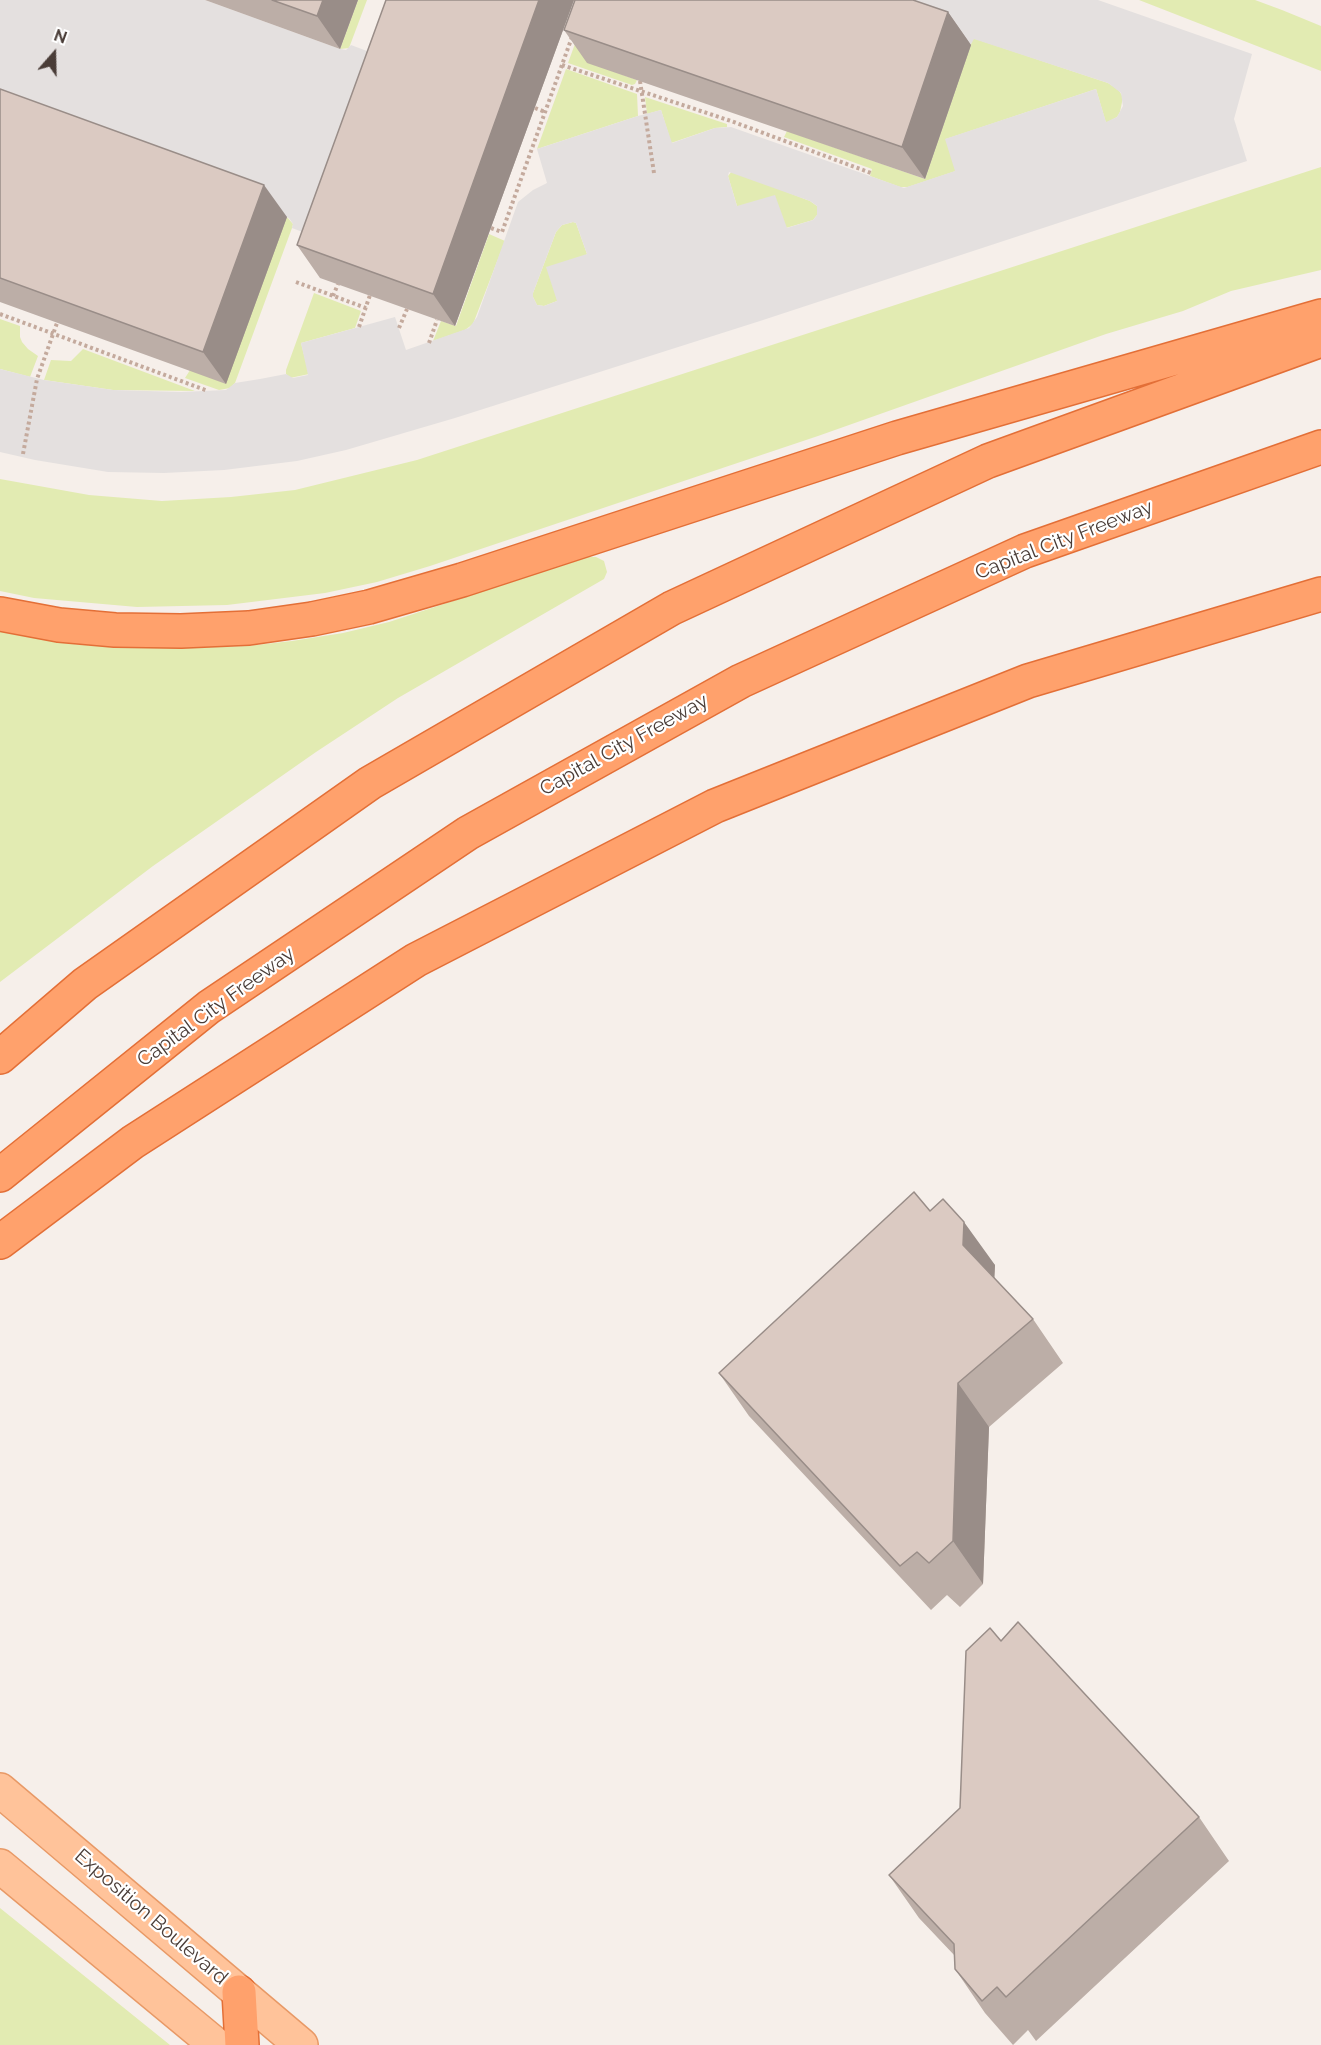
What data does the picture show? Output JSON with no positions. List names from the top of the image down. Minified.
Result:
{"streets":{"highway":["Capital City Freeway"],"main road":["Exposition Boulevard"]},"north":"top"}
